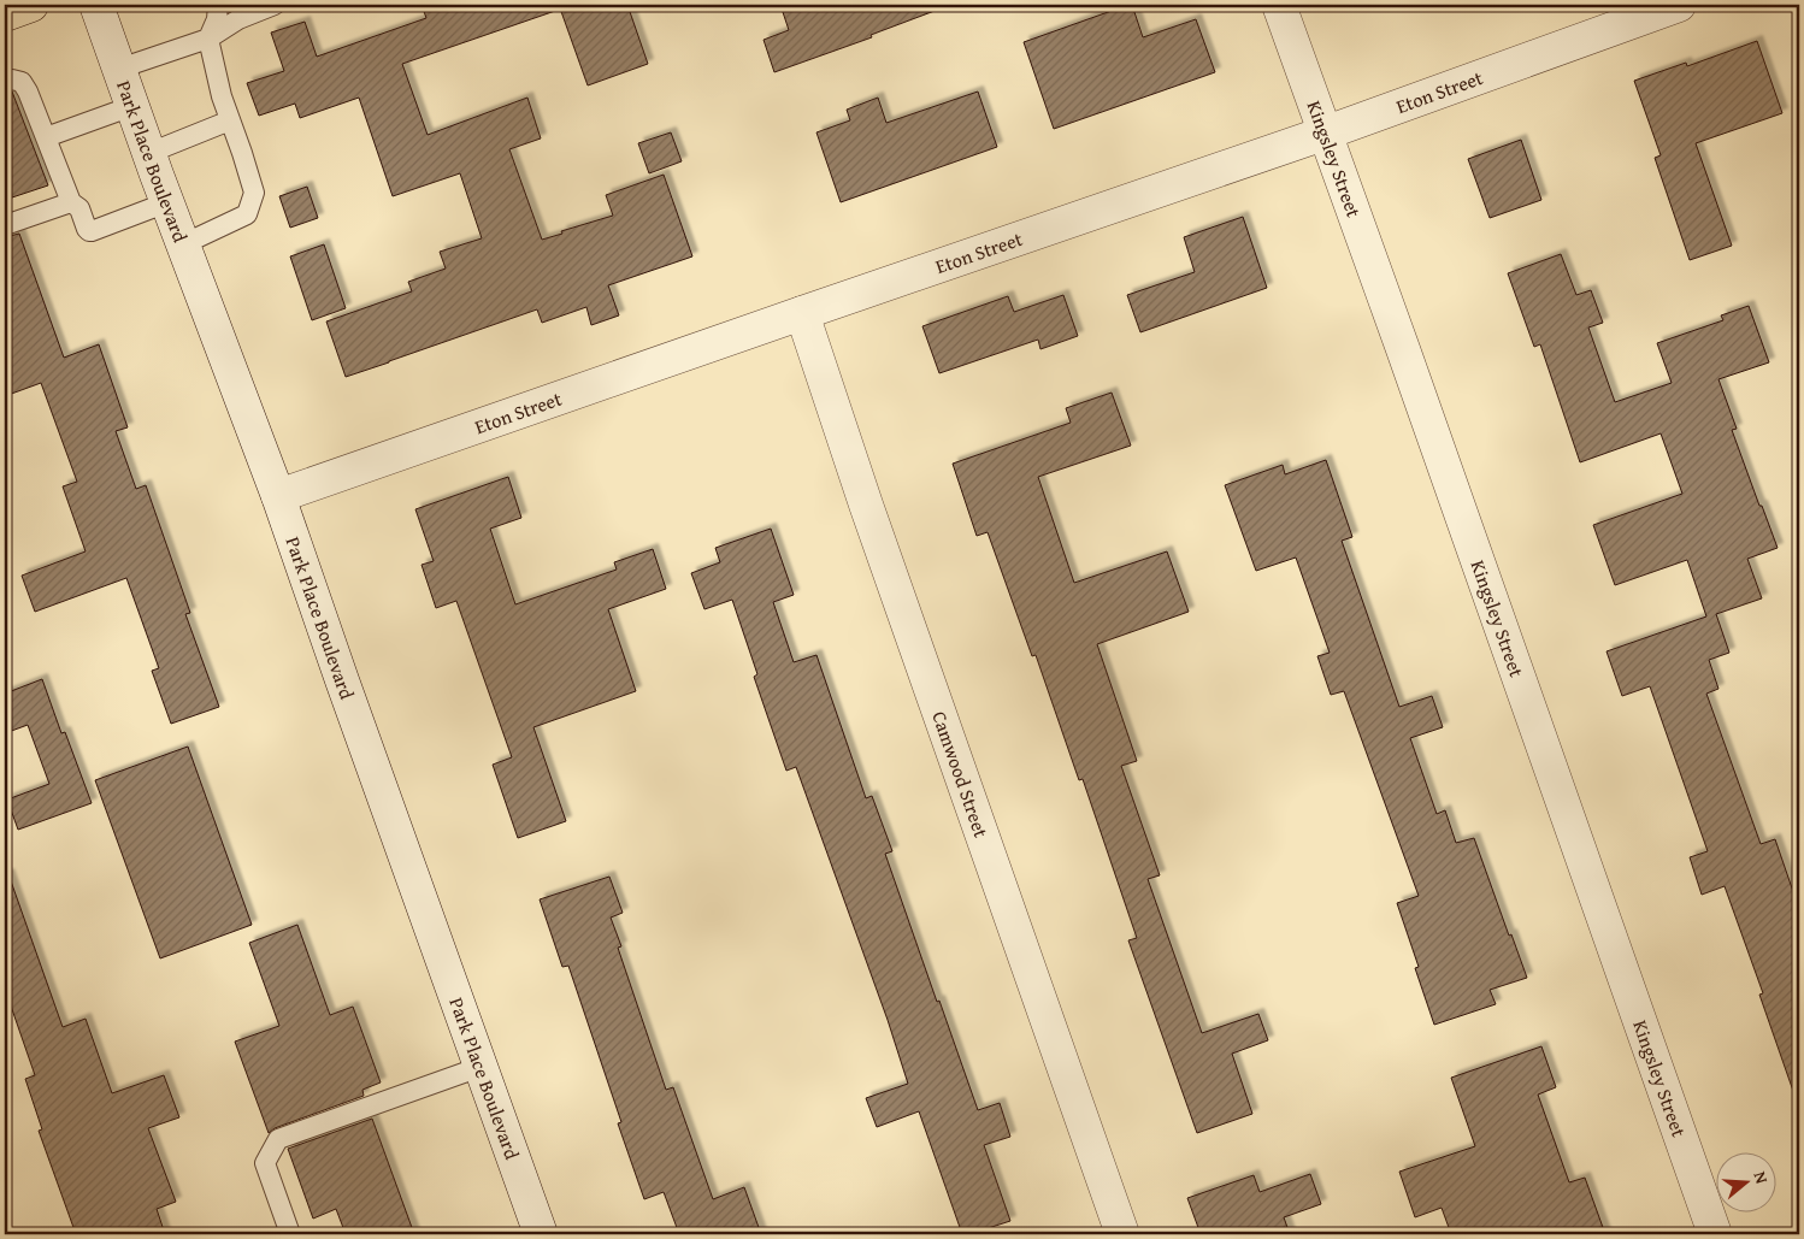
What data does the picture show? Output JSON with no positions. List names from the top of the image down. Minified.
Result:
{"streets":{"street":["Eton Street","Kingsley Street","Park Place Boulevard","Camwood Street"]},"crossings":[["Eton Street","Kingsley Street"],["Eton Street","Park Place Boulevard"],["Eton Street","Camwood Street"]],"north":"right"}
